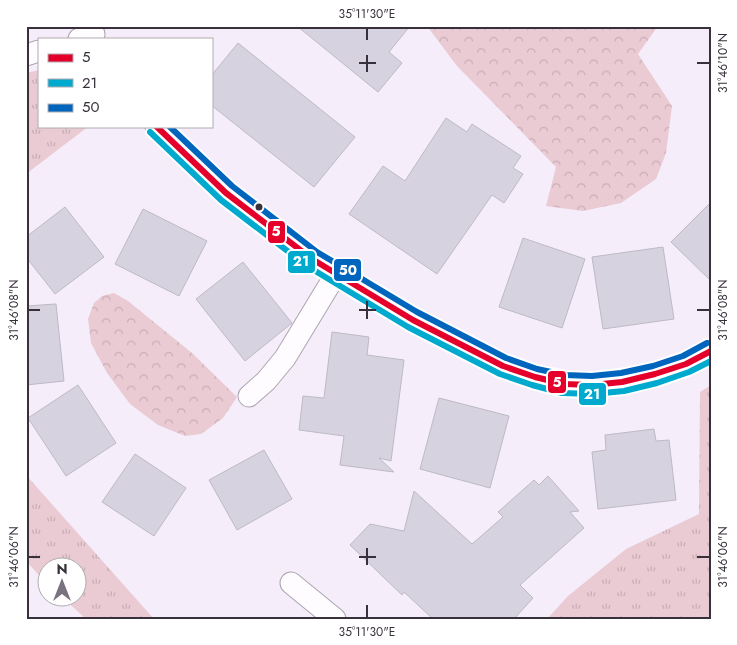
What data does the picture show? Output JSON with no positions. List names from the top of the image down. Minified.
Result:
{"lines":["transit line 5","transit line 50","transit line 21"],"legend":["5","21","50"],"north":"top","coordinates":["35°11'30\"E","31°46'10\"N","31°46'08\"N","31°46'06\"N"]}
